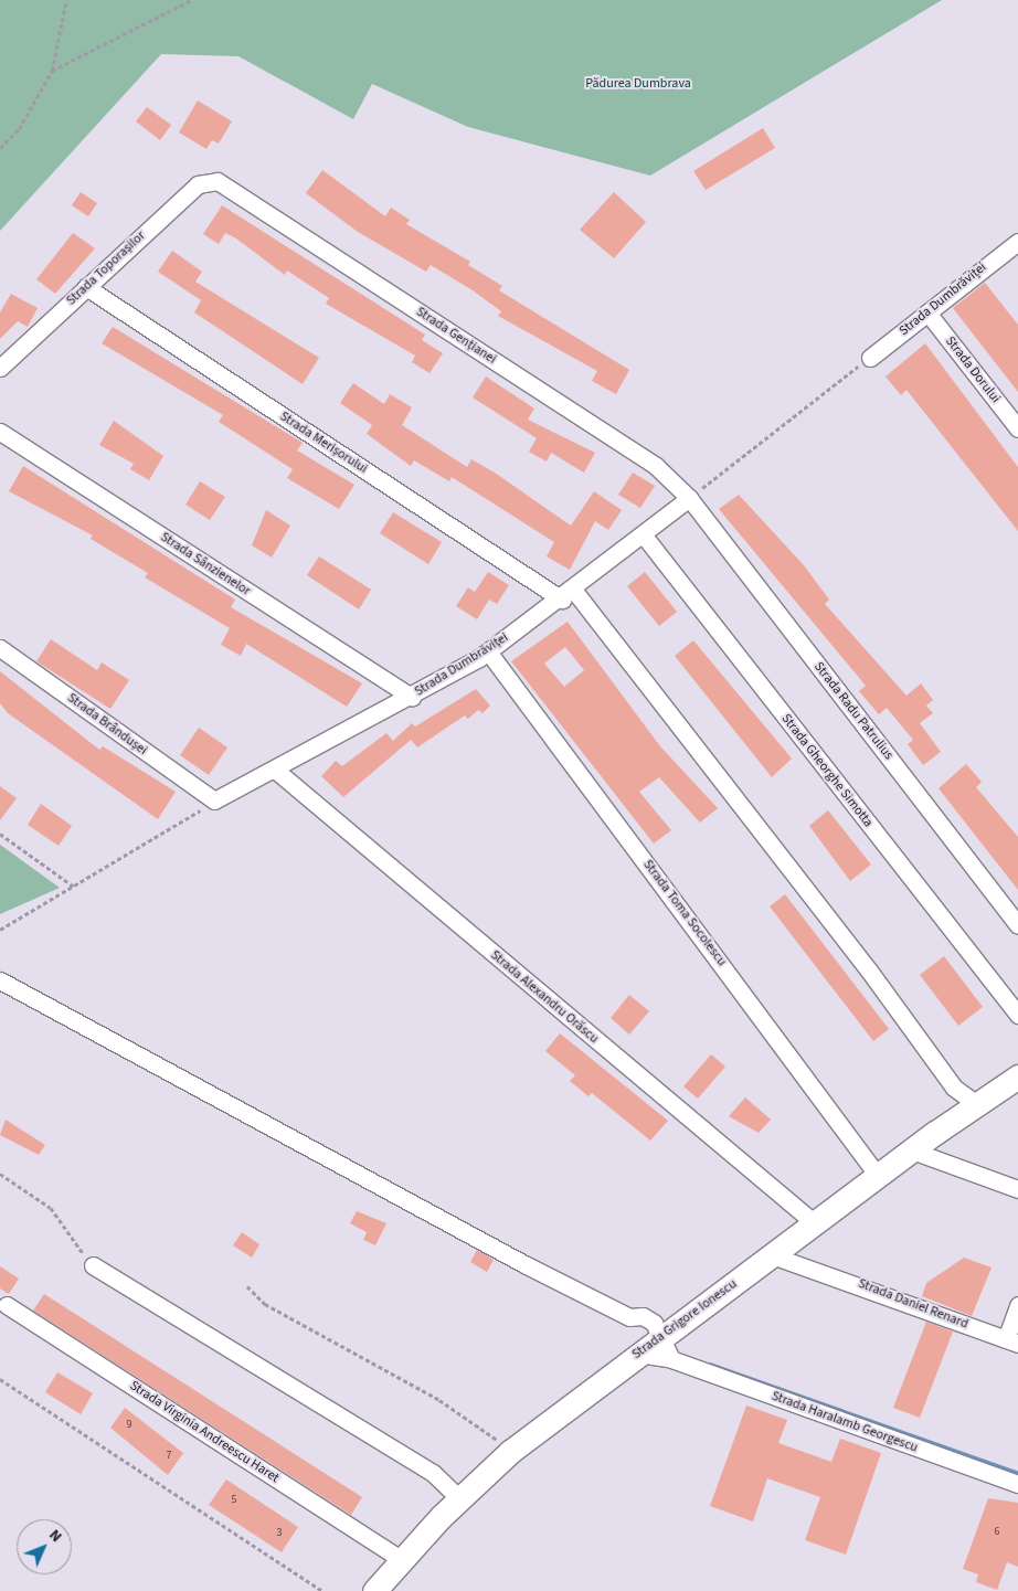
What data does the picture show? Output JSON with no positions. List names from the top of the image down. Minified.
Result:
{"streets":{"main road":["Strada Grigore Ionescu"],"street":["Strada Toporașilor","Strada Dumbrăviței","Strada Gențianei","Strada Dorului","Strada Merișorului","Strada Sânzienelor","Strada Radu Patrulius","Strada Brândușei","Strada Gheorghe Simotta","Strada Toma Socolescu","Strada Alexandru Orăscu","Strada Daniel Renard","Strada Haralamb Georgescu","Strada Virginia Andreescu Haret"]},"crossings":[["Strada Toporașilor","Strada Gențianei"],["Strada Toporașilor","Strada Merișorului"],["Strada Dumbrăviței","Strada Gențianei"],["Strada Dumbrăviței","Strada Dorului"],["Strada Dumbrăviței","Strada Merișorului"],["Strada Dumbrăviței","Strada Sânzienelor"],["Strada Dumbrăviței","Strada Radu Patrulius"],["Strada Dumbrăviței","Strada Brândușei"],["Strada Dumbrăviței","Strada Gheorghe Simotta"],["Strada Dumbrăviței","Strada Toma Socolescu"],["Strada Dumbrăviței","Strada Alexandru Orăscu"],["Strada Gențianei","Strada Radu Patrulius"],["Strada Merișorului","Strada Grigore Ionescu"],["Strada Toma Socolescu","Strada Grigore Ionescu"],["Strada Alexandru Orăscu","Strada Grigore Ionescu"],["Strada Daniel Renard","Strada Grigore Ionescu"],["Strada Grigore Ionescu","Strada Haralamb Georgescu"],["Strada Grigore Ionescu","Strada Virginia Andreescu Haret"]],"parks":["Pădurea Dumbrava"],"house_numbers":["9","7","5","6","3"],"north":"top right"}
